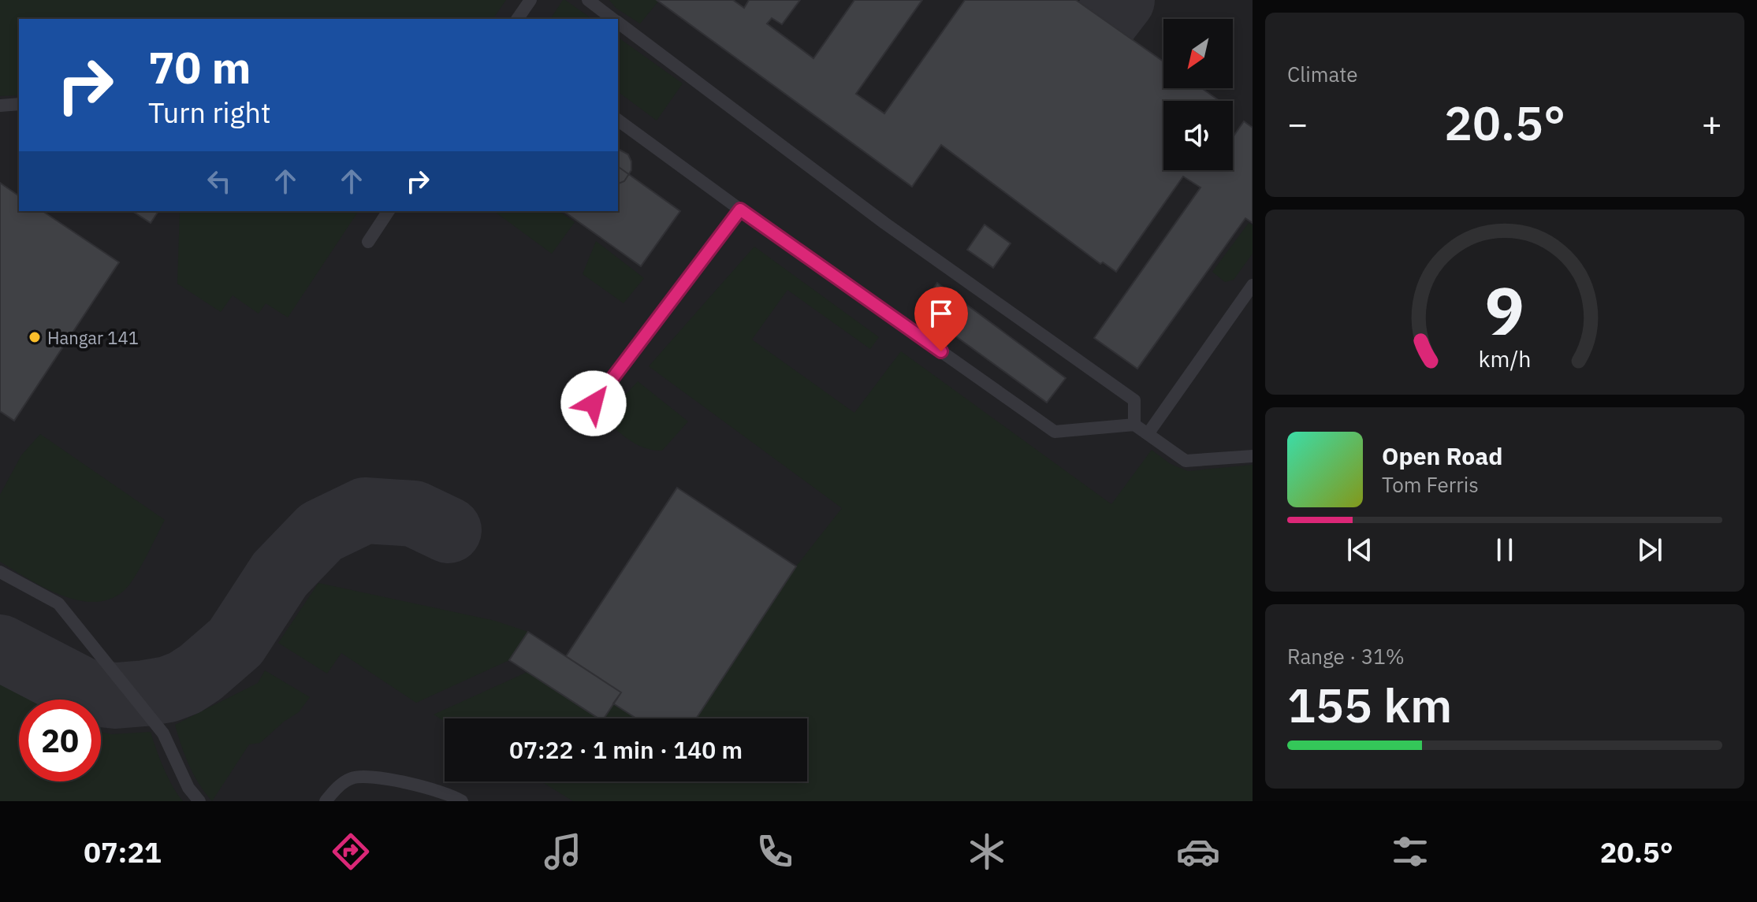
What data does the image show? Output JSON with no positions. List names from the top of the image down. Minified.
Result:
{"places":["Hangar 141"],"north":"bottom left","page":{"tile":["Climate",["Range · 31%","155 km"]],"turn":["70 m","Turn right"],"heat":["−","20.5°","+"],"song":["Open Road","Tom Ferris"],"limit":"20","trip":"07:22 · 1 min · 140 m","tabs":["07:21","20.5°"],"gauge":["9","km/h"]}}
